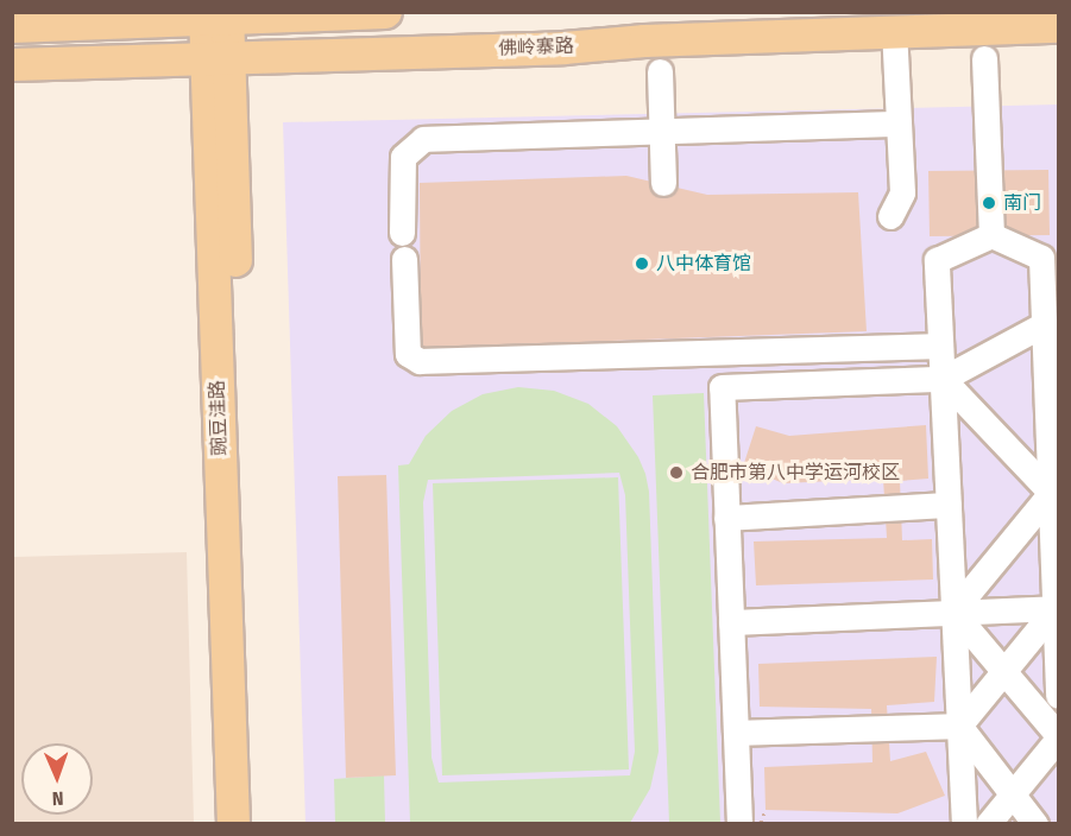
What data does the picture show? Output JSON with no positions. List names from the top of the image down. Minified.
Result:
{"streets":{"main road":["佛岭寨路","豌豆洼路"]},"crossings":[["佛岭寨路","豌豆洼路"]],"places":["南门","八中体育馆","合肥市第八中学运河校区"],"north":"bottom"}
